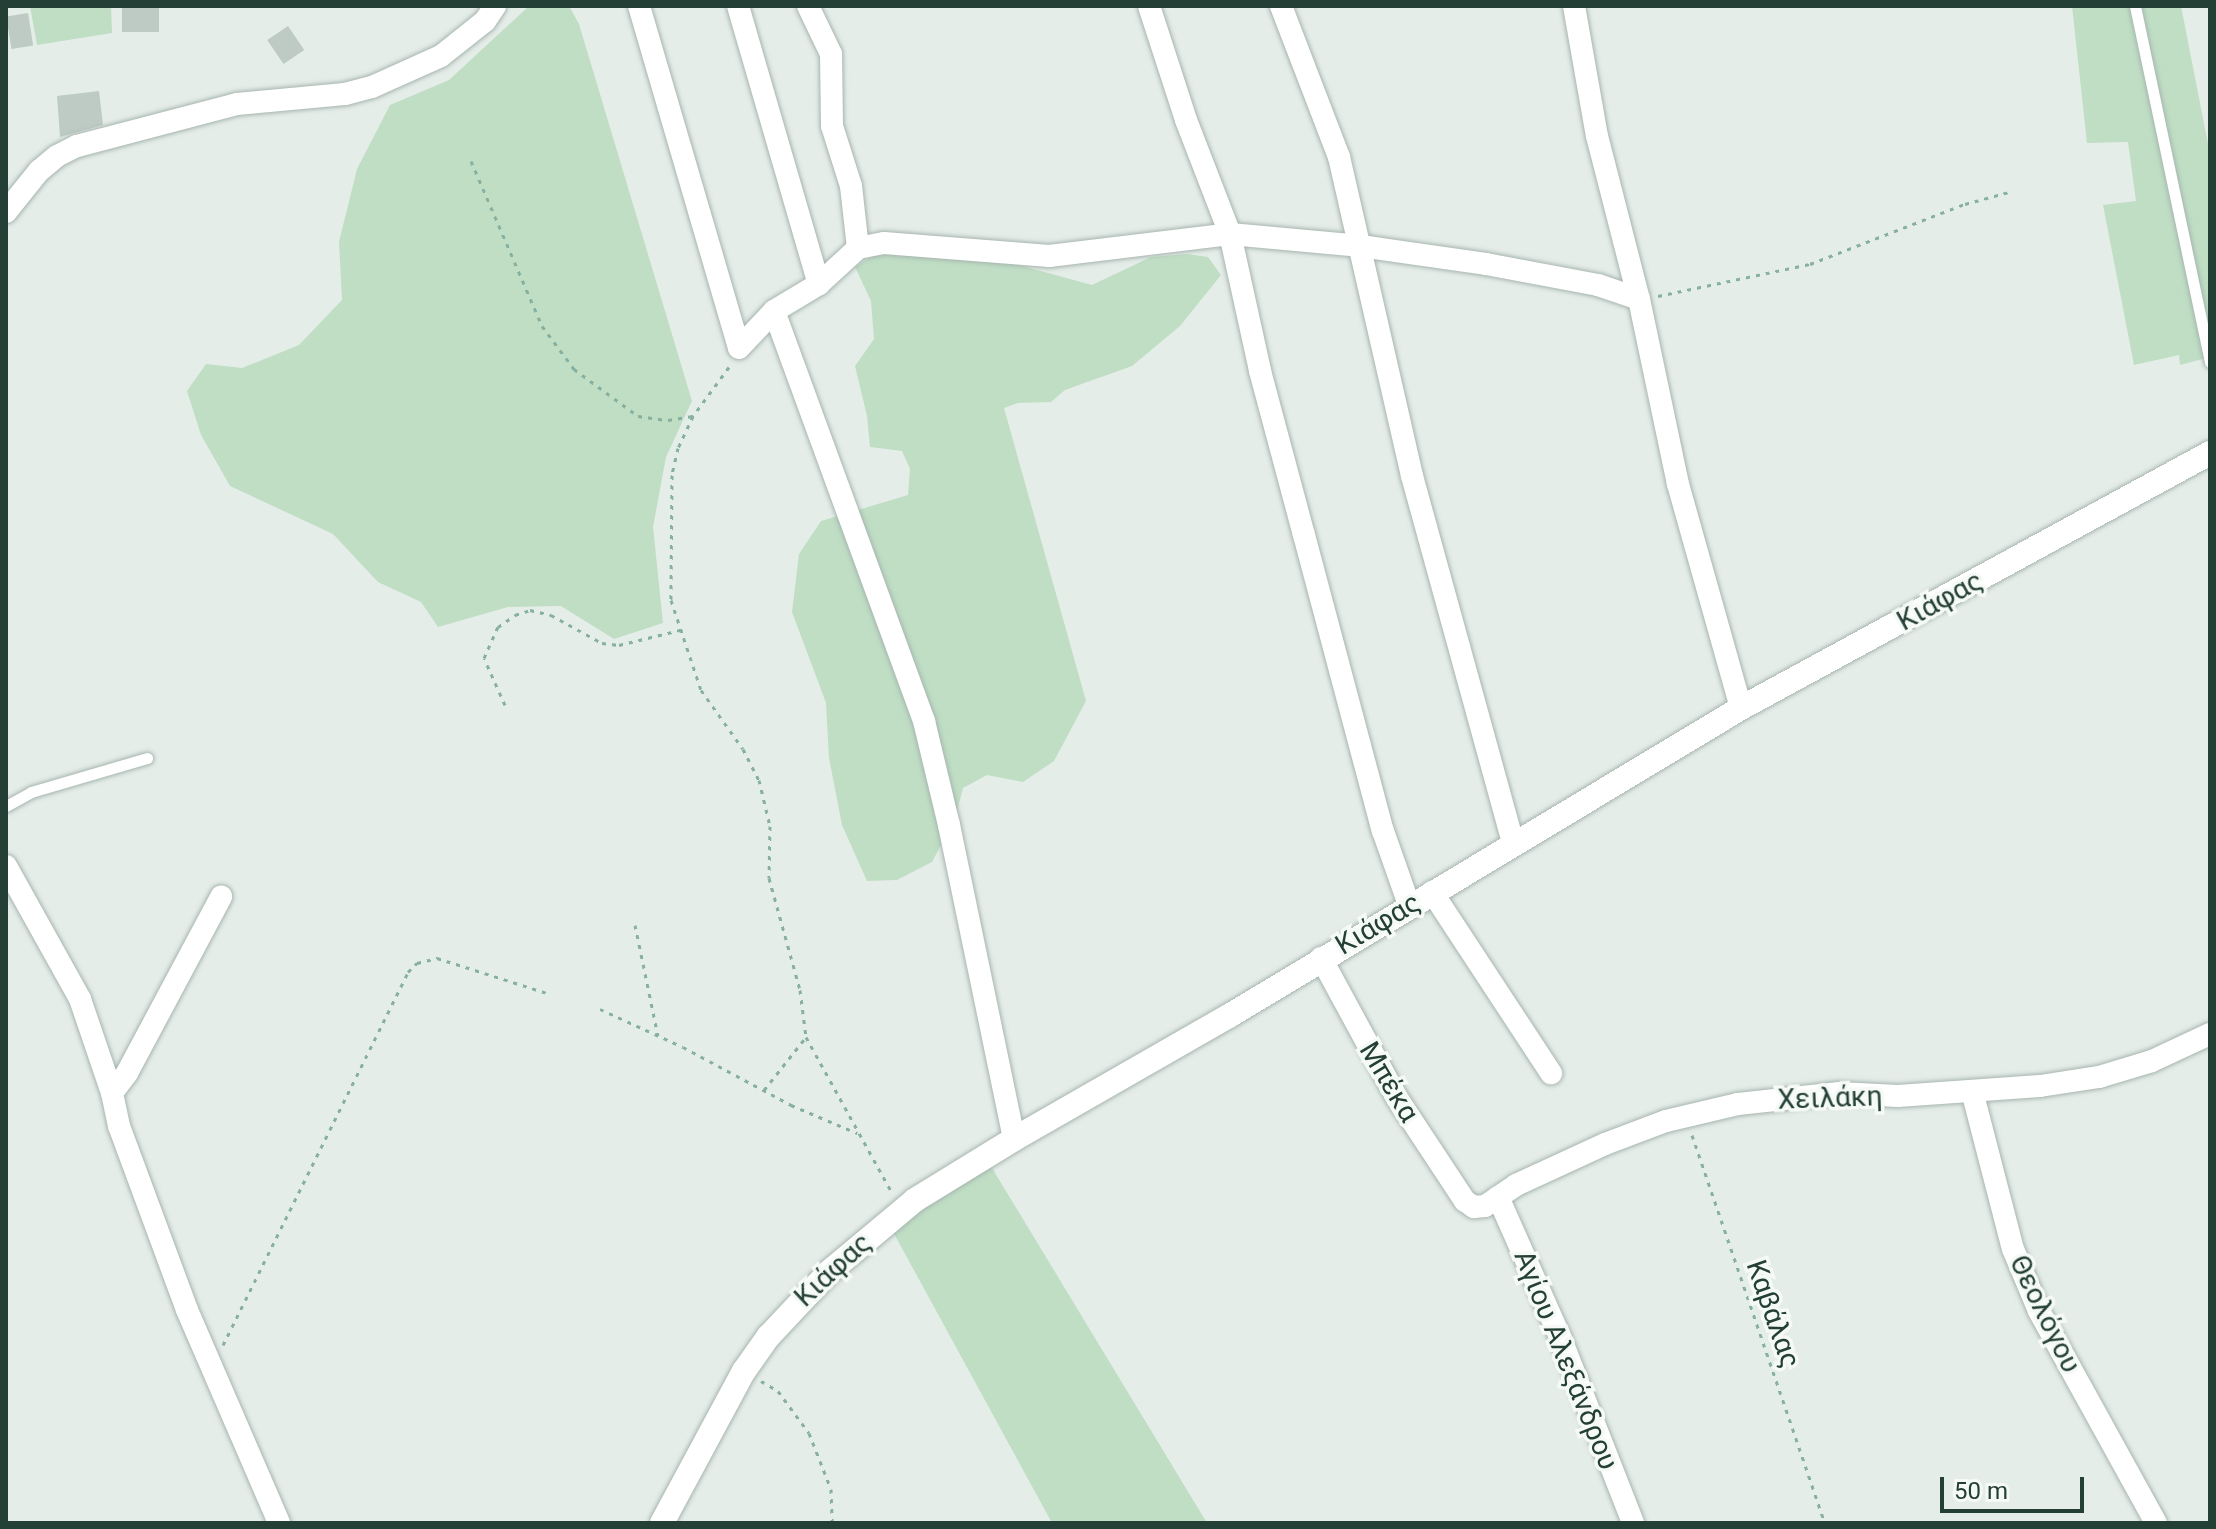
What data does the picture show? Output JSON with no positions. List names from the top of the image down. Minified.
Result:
{"streets":{"street":["Κιάφας","Μπέκα","Χειλάκη","Θεολόγου","Αγίου Αλεξάνδρου"],"path":["Καβάλας"]},"crossings":[["Κιάφας","Μπέκα"],["Μπέκα","Χειλάκη"],["Χειλάκη","Καβάλας"],["Χειλάκη","Θεολόγου"],["Χειλάκη","Αγίου Αλεξάνδρου"]],"scale_bar":"50 m"}
